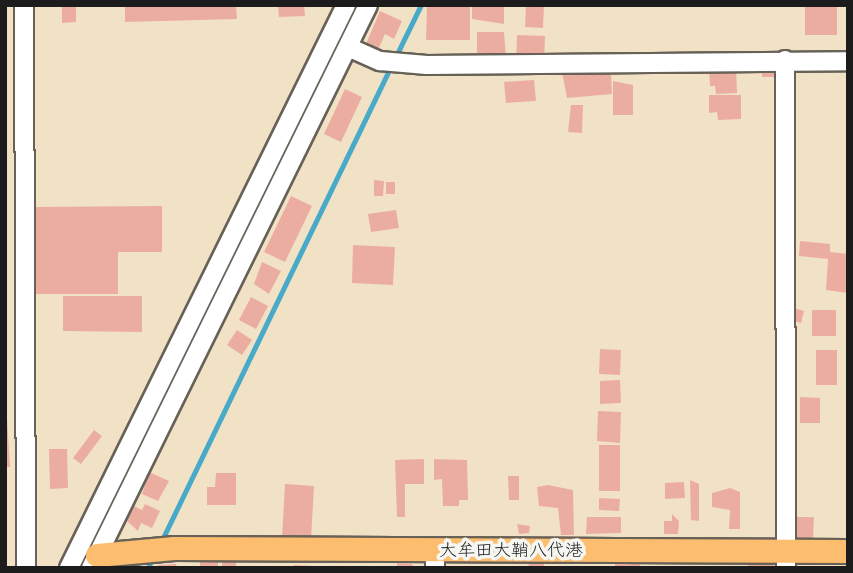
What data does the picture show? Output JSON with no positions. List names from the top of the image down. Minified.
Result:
{"streets":{"main road":["大牟田大鞘八代港"]}}
